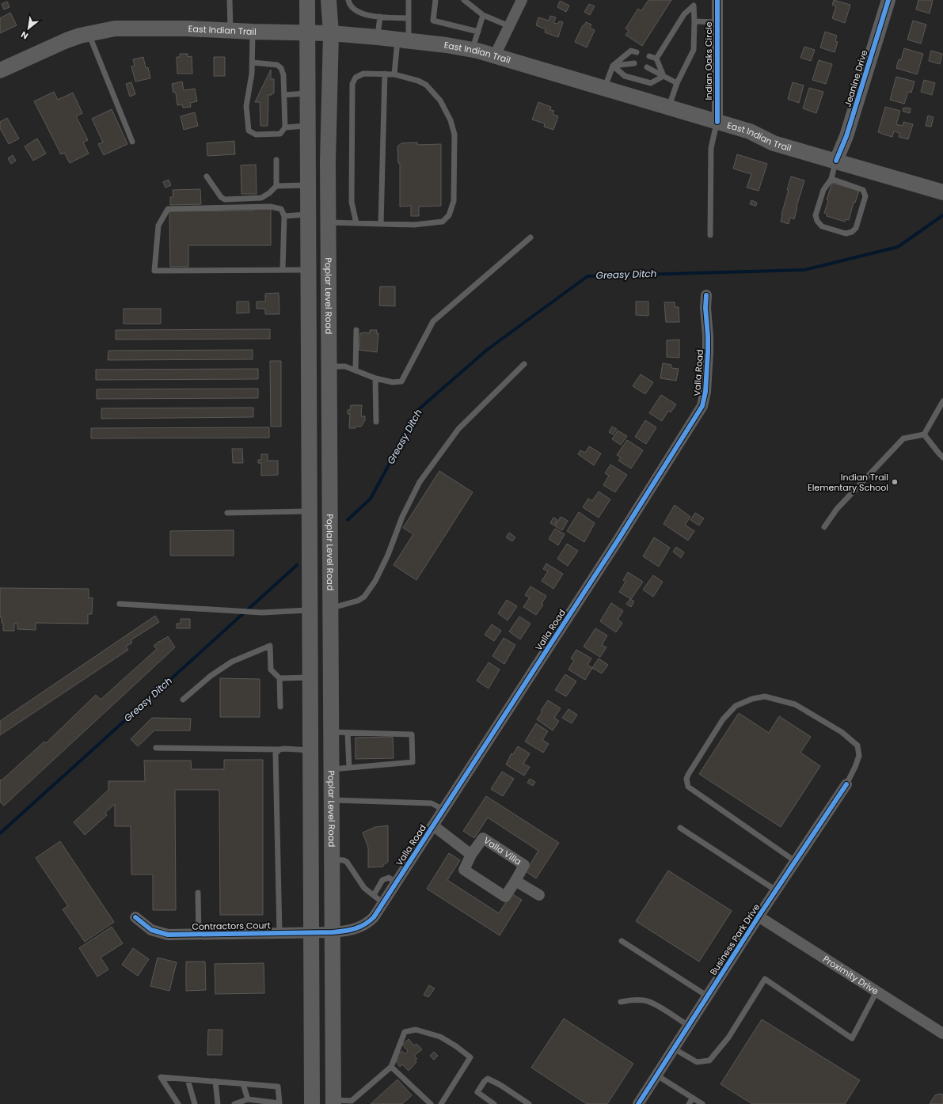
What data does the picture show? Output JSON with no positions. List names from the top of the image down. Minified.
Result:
{"streets":{"main road":["East Indian Trail","Poplar Level Road"],"street":["Indian Oaks Circle","Jeanine Drive","Valla Road","Valla Villa","Contractors Court","Business Park Drive","Proximity Drive"]},"crossings":[["East Indian Trail","Indian Oaks Circle"],["East Indian Trail","Jeanine Drive"],["East Indian Trail","Poplar Level Road"],["Poplar Level Road","Valla Road"],["Poplar Level Road","Contractors Court"],["Valla Road","Contractors Court"],["Business Park Drive","Proximity Drive"]],"water":["Greasy Ditch"],"places":["Indian Trail Elementary School"],"north":"bottom left"}
